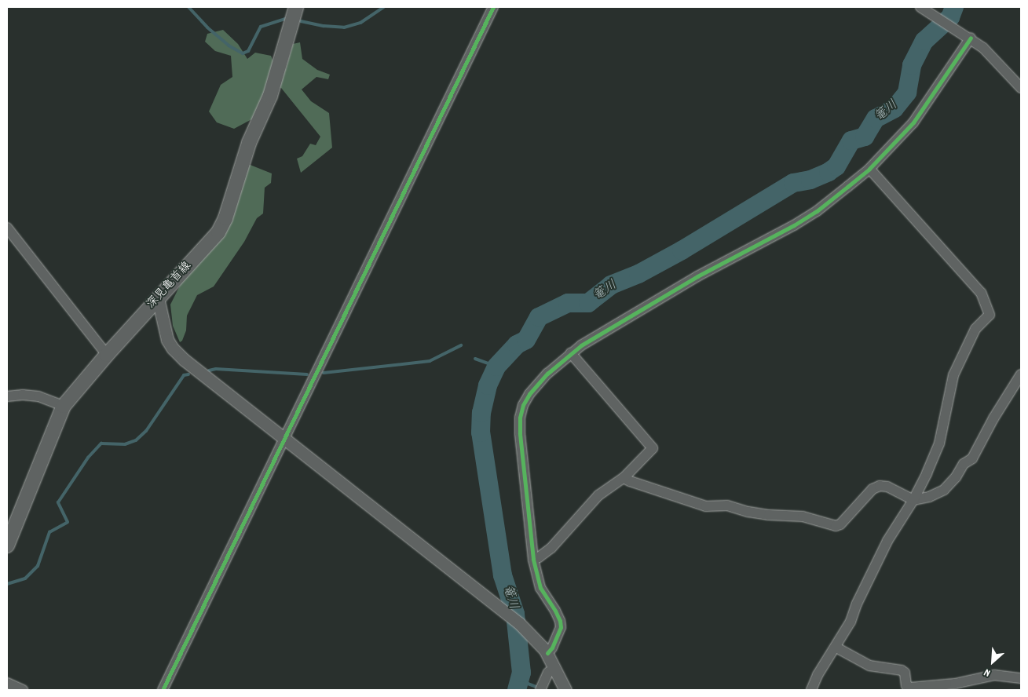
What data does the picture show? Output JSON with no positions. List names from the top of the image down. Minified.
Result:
{"streets":{"main road":["深見亀首線"]},"water":["篭川"],"north":"bottom left"}
